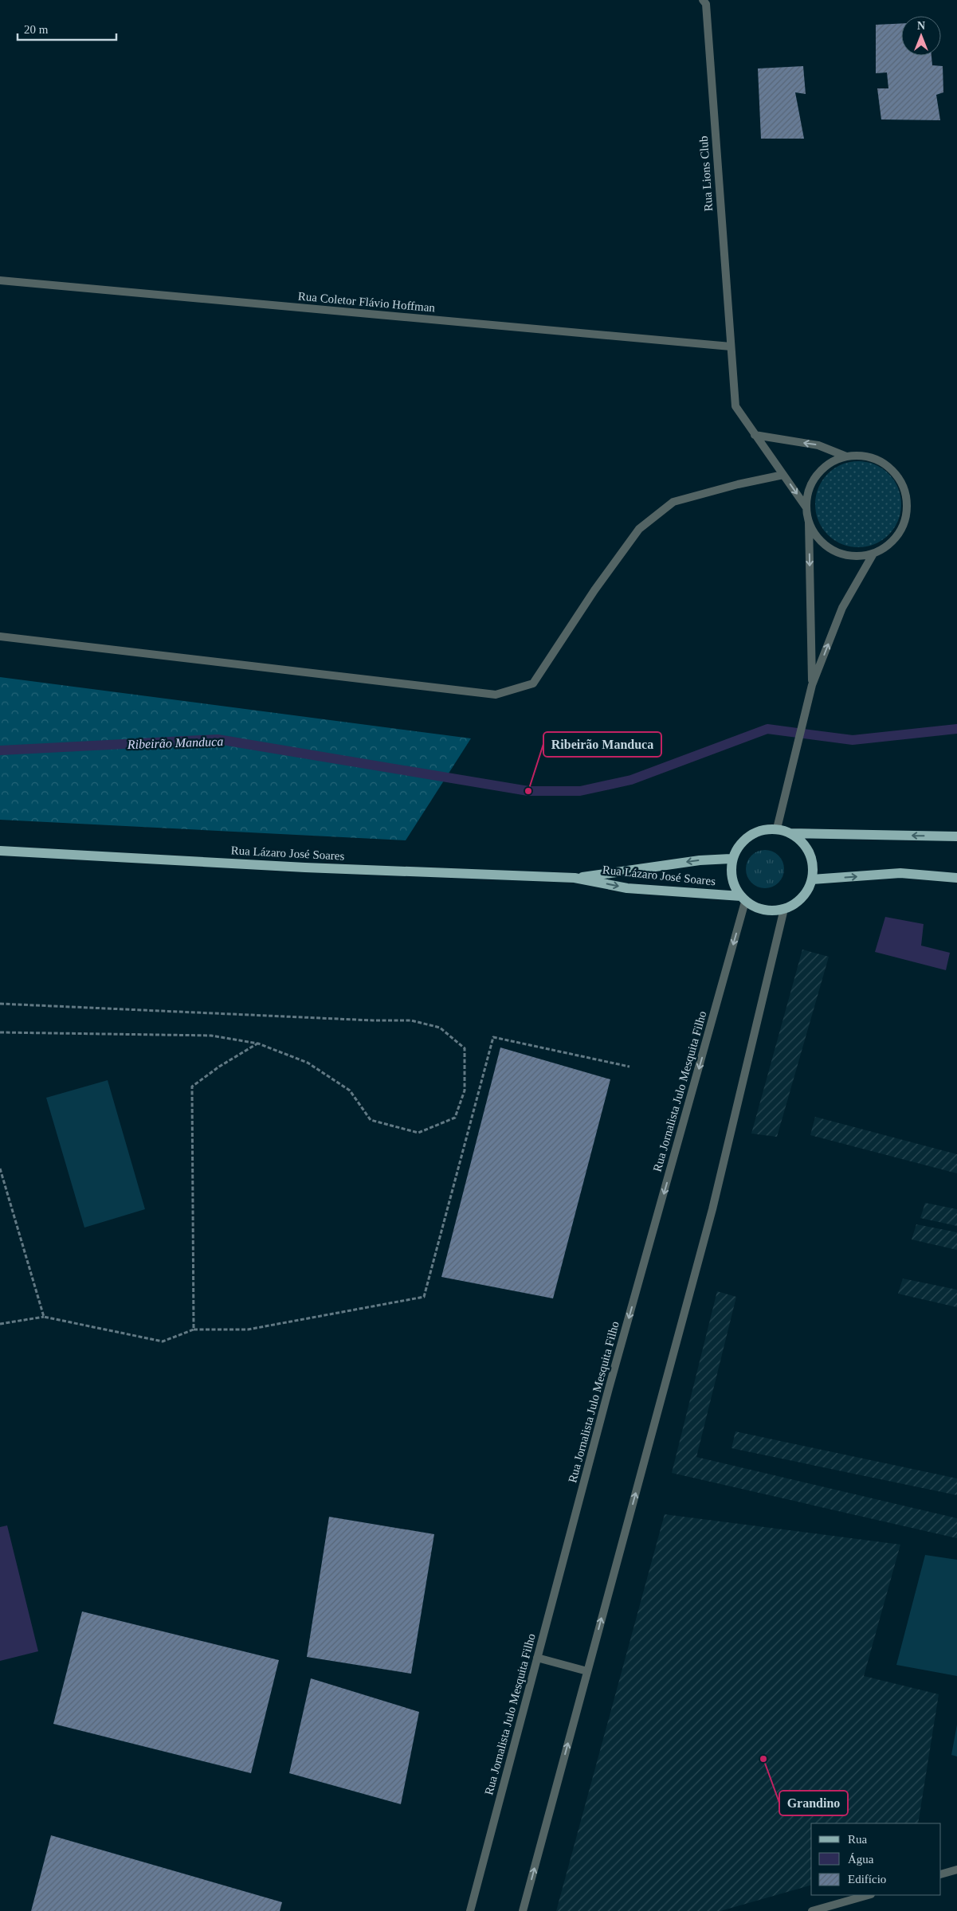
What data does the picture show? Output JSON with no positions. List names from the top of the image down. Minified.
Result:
{"streets":{"main road":["Rua Lázaro José Soares"],"street":["Rua Lions Club","Rua Coletor Flávio Hoffman","Rua Jornalista Julo Mesquita Filho"]},"crossings":[["Rua Lions Club","Rua Coletor Flávio Hoffman"],["Rua Lázaro José Soares","Rua Jornalista Julo Mesquita Filho"]],"water":["Ribeirão Manduca"],"places":["Ribeirão Manduca","Grandino"],"legend":["Rua","Água","Edifício"],"scale_bar":"20 m","north":"top"}
